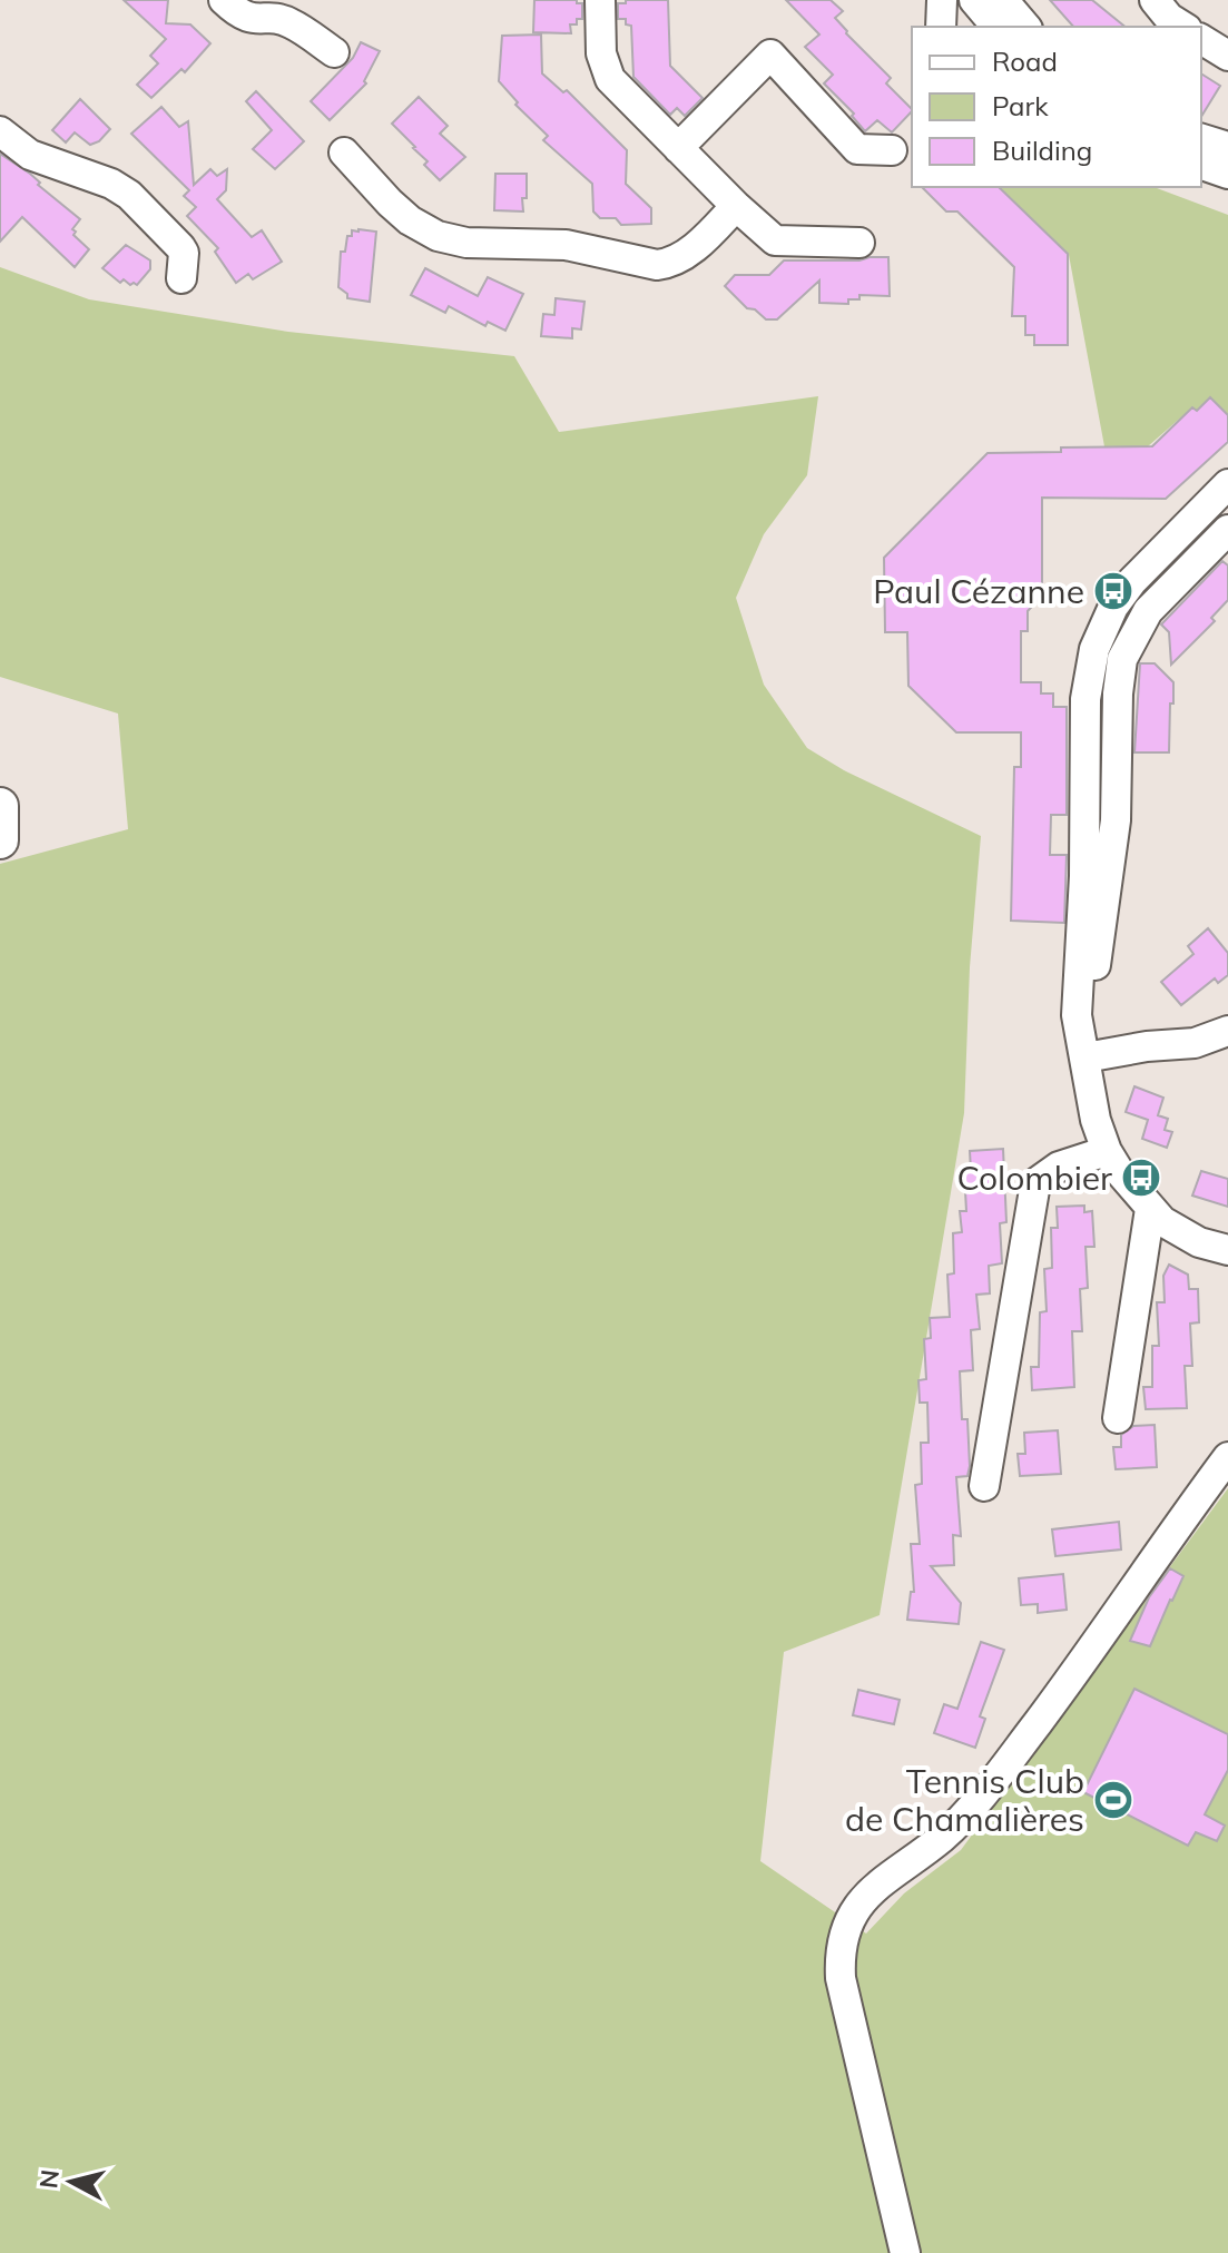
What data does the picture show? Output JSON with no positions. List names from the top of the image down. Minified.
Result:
{"places":{"bus stop":["Paul Cézanne","Colombier"],"sports":["Tennis Club de Chamalières"]},"legend":["Road","Park","Building"],"north":"left"}
